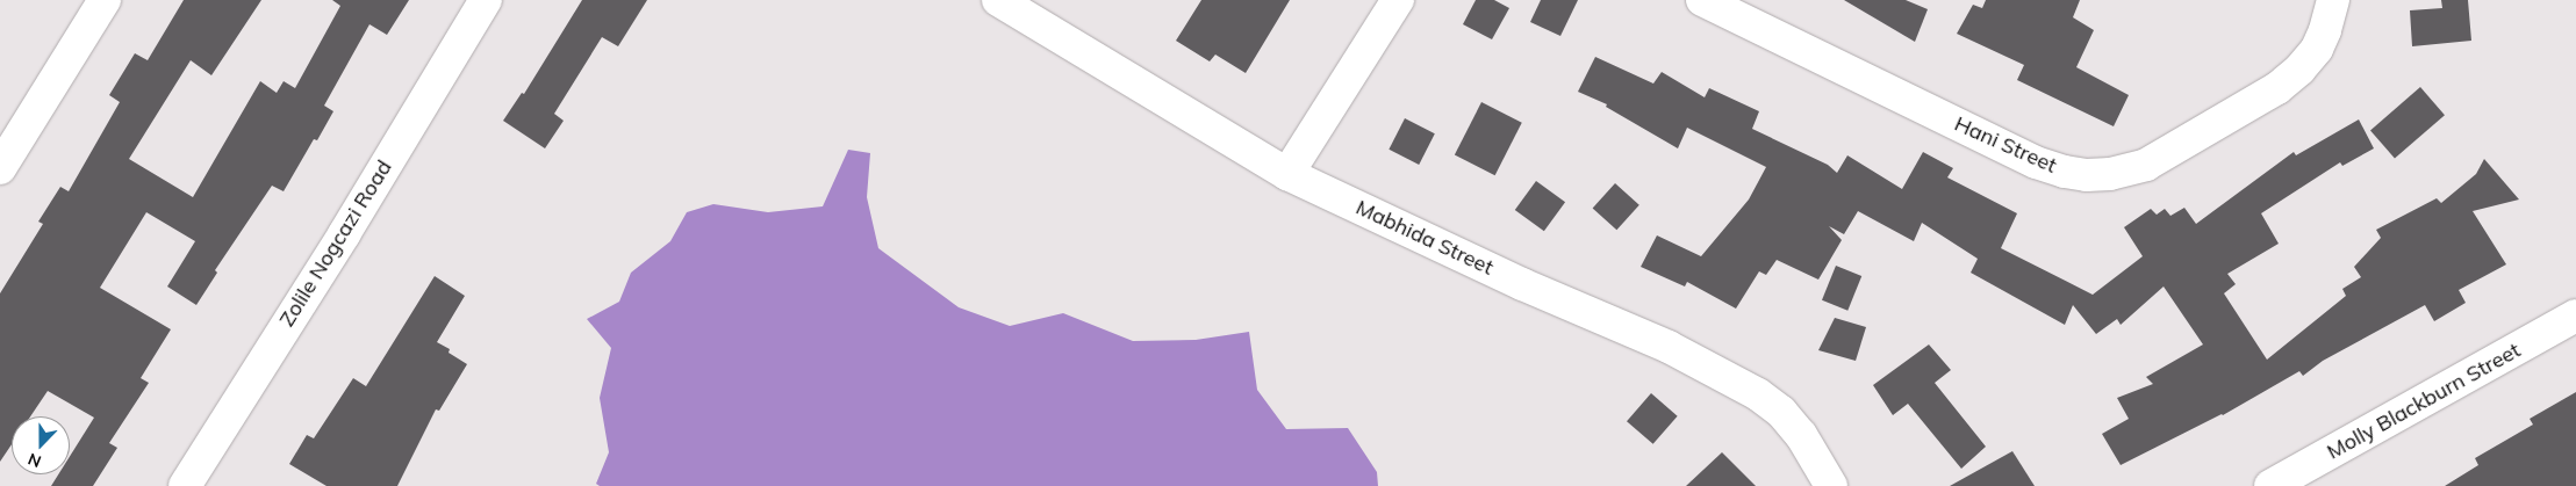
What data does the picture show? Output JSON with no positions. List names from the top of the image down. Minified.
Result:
{"streets":{"street":["Hani Street","Mabhida Street","Zolile Nogcazi Road","Molly Blackburn Street"]},"north":"bottom"}
